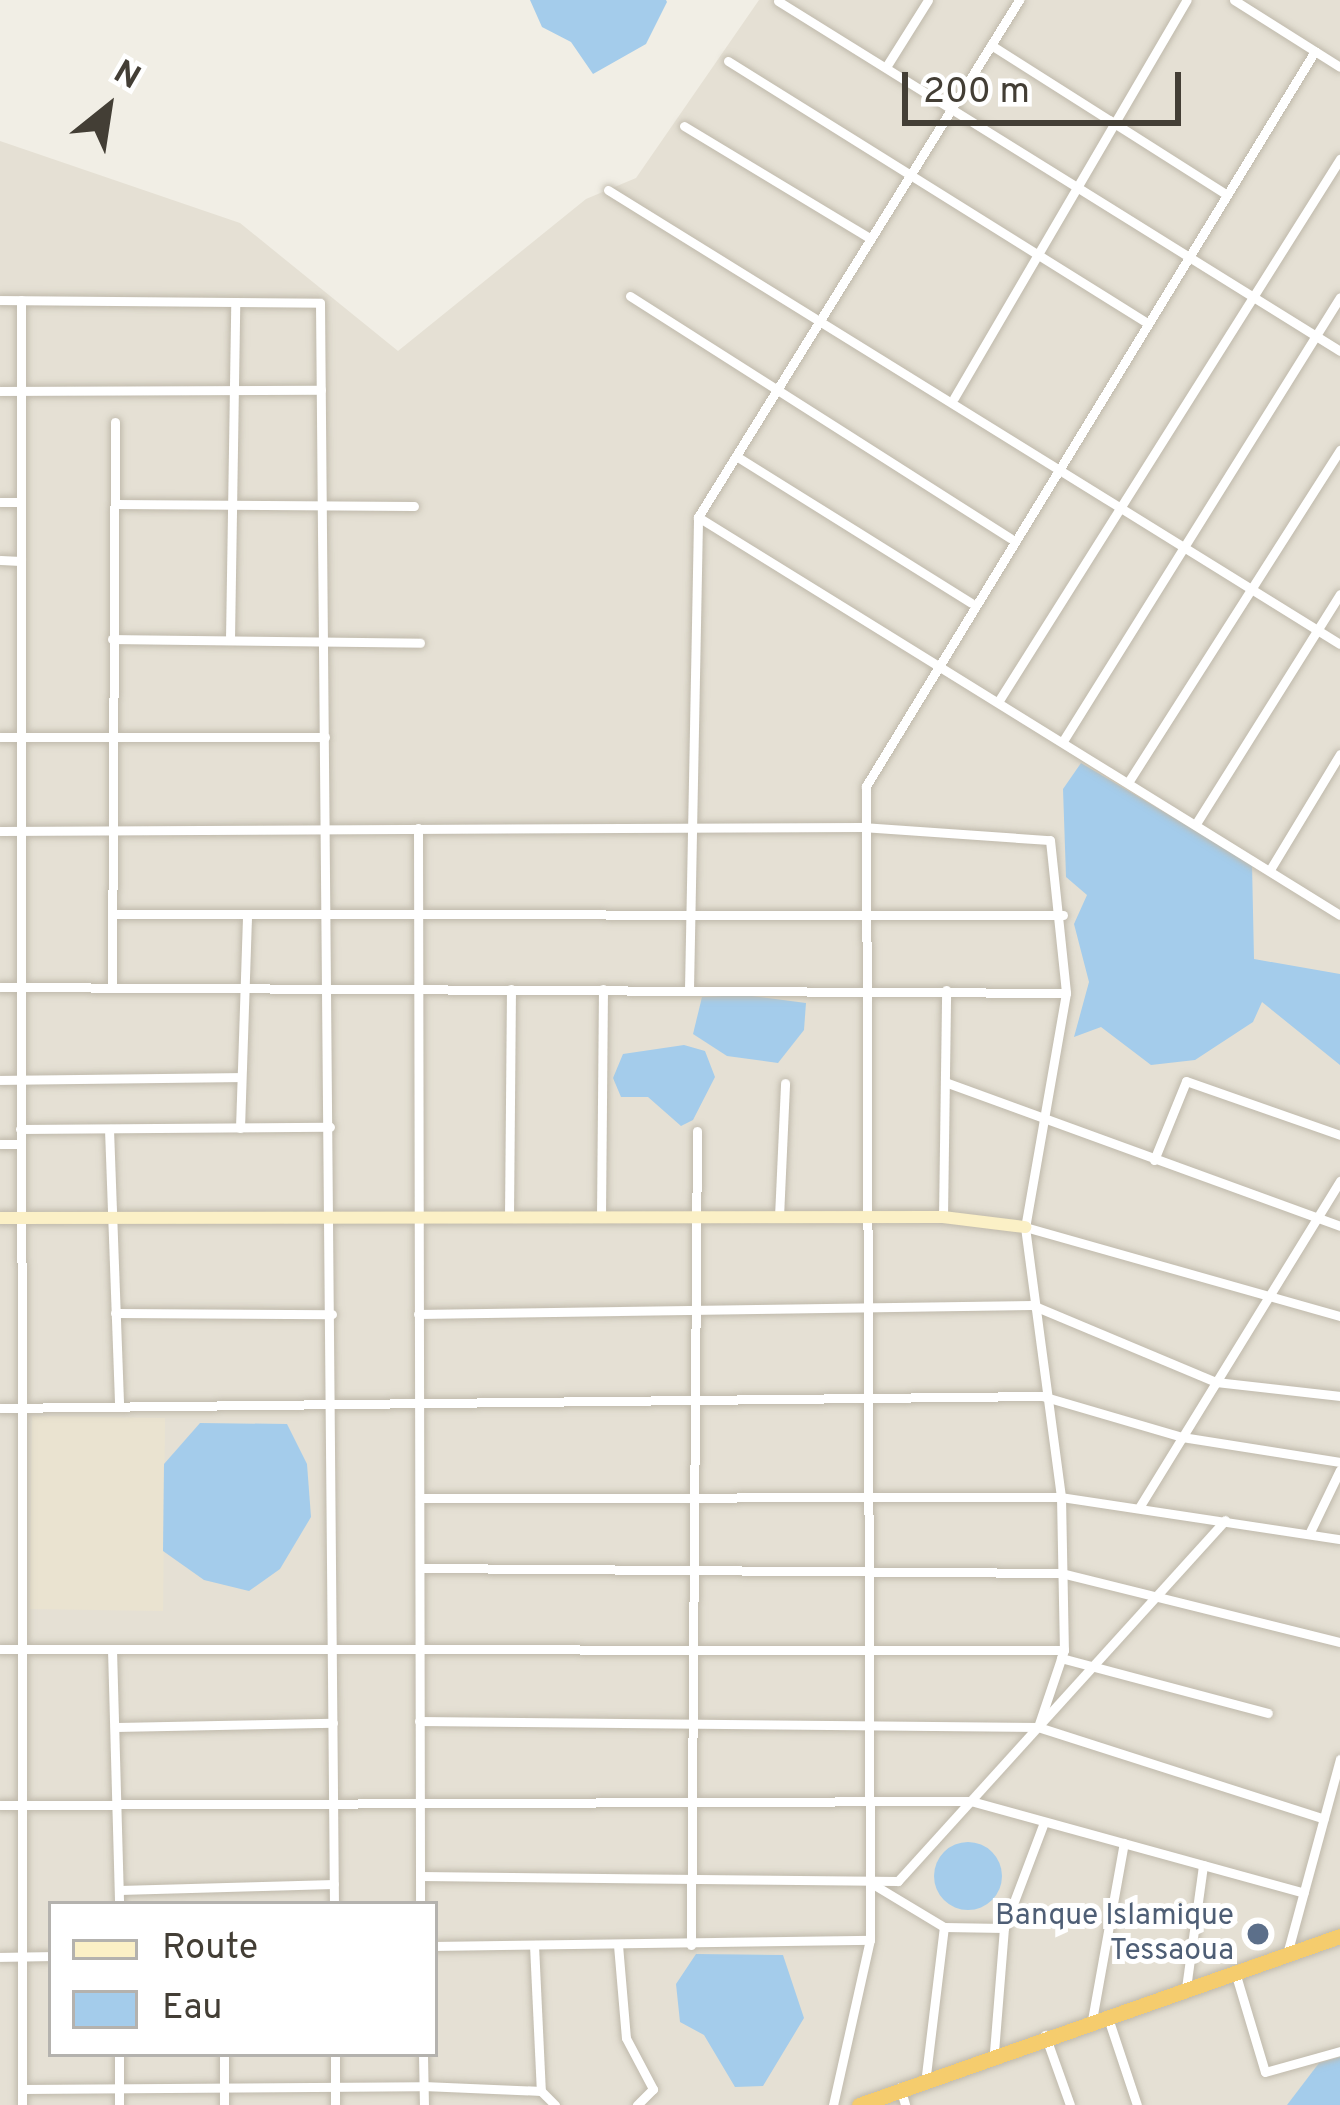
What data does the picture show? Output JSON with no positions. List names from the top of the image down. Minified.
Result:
{"places":["Banque Islamique Tessaoua"],"legend":["Route","Eau"],"scale_bar":"200 m","north":"top right"}
